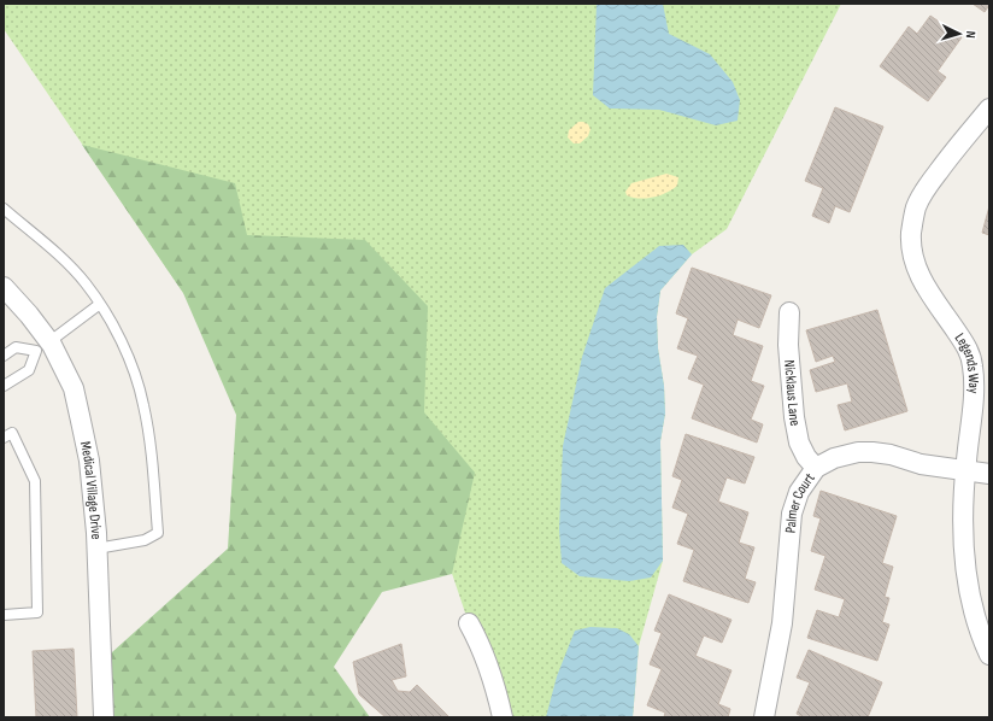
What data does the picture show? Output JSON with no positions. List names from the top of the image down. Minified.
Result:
{"streets":{"street":["Legends Way","Nicklaus Lane","Medical Village Drive","Palmer Court"]},"crossings":[["Legends Way","Palmer Court"],["Nicklaus Lane","Palmer Court"]],"north":"right"}
